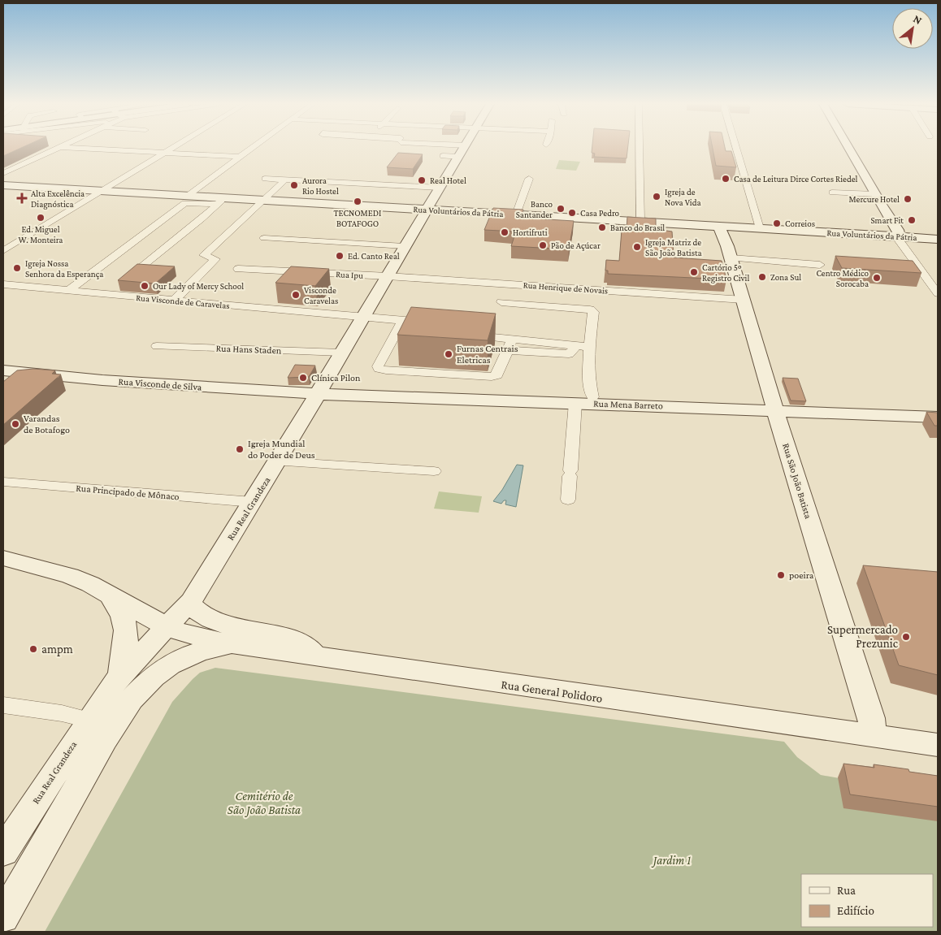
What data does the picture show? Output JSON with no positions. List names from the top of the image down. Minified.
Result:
{"streets":{"main road":["Rua Voluntários da Pátria","Rua Visconde de Silva","Rua Mena Barreto","Rua São João Batista","Rua Real Grandeza","Rua General Polidoro"],"street":["Rua Ipu","Rua Henrique de Novais","Rua Visconde de Caravelas","Rua Hans Staden","Rua Principado de Mônaco"]},"crossings":[["Rua Voluntários da Pátria","Rua São João Batista"],["Rua Voluntários da Pátria","Rua Real Grandeza"],["Rua Ipu","Rua Henrique de Novais"],["Rua Ipu","Rua Real Grandeza"],["Rua Henrique de Novais","Rua São João Batista"],["Rua Henrique de Novais","Rua Real Grandeza"],["Rua Visconde de Caravelas","Rua Real Grandeza"],["Rua Hans Staden","Rua Real Grandeza"],["Rua Visconde de Silva","Rua Mena Barreto"],["Rua Visconde de Silva","Rua Real Grandeza"],["Rua Mena Barreto","Rua São João Batista"],["Rua Mena Barreto","Rua Real Grandeza"],["Rua São João Batista","Rua General Polidoro"],["Rua Principado de Mônaco","Rua Real Grandeza"],["Rua Real Grandeza","Rua General Polidoro"]],"parks":["Cemitério de São João Batista","Jardim 1"],"places":{"other":["Casa de Leitura Dirce Cortes Riedel","Real Hotel","Aurora Rio Hostel","Igreja de Nova Vida","Mercure Hotel","TECNOMEDI BOTAFOGO","Banco Santander","Casa Pedro","Ed. Miguel W. Monteira","Smart Fit","Correios","Banco do Brasil","Hortifruti","Pão de Açúcar","Igreja Matriz de São João Batista","Ed. Canto Real","Igreja Nossa Senhora da Esperança","Cartório 5º Registro Civil","Zona Sul","Centro Médico Sorocaba","Our Lady of Mercy School","Visconde Caravelas","Furnas Centrais Eletricas","Clínica Pilon","Varandas de Botafogo","Igreja Mundial do Poder de Deus","poeira","Supermercado Prezunic","ampm"],"health":["Alta Excelência Diagnóstica"]},"legend":["Rua","Edifício"],"north":"top right"}
